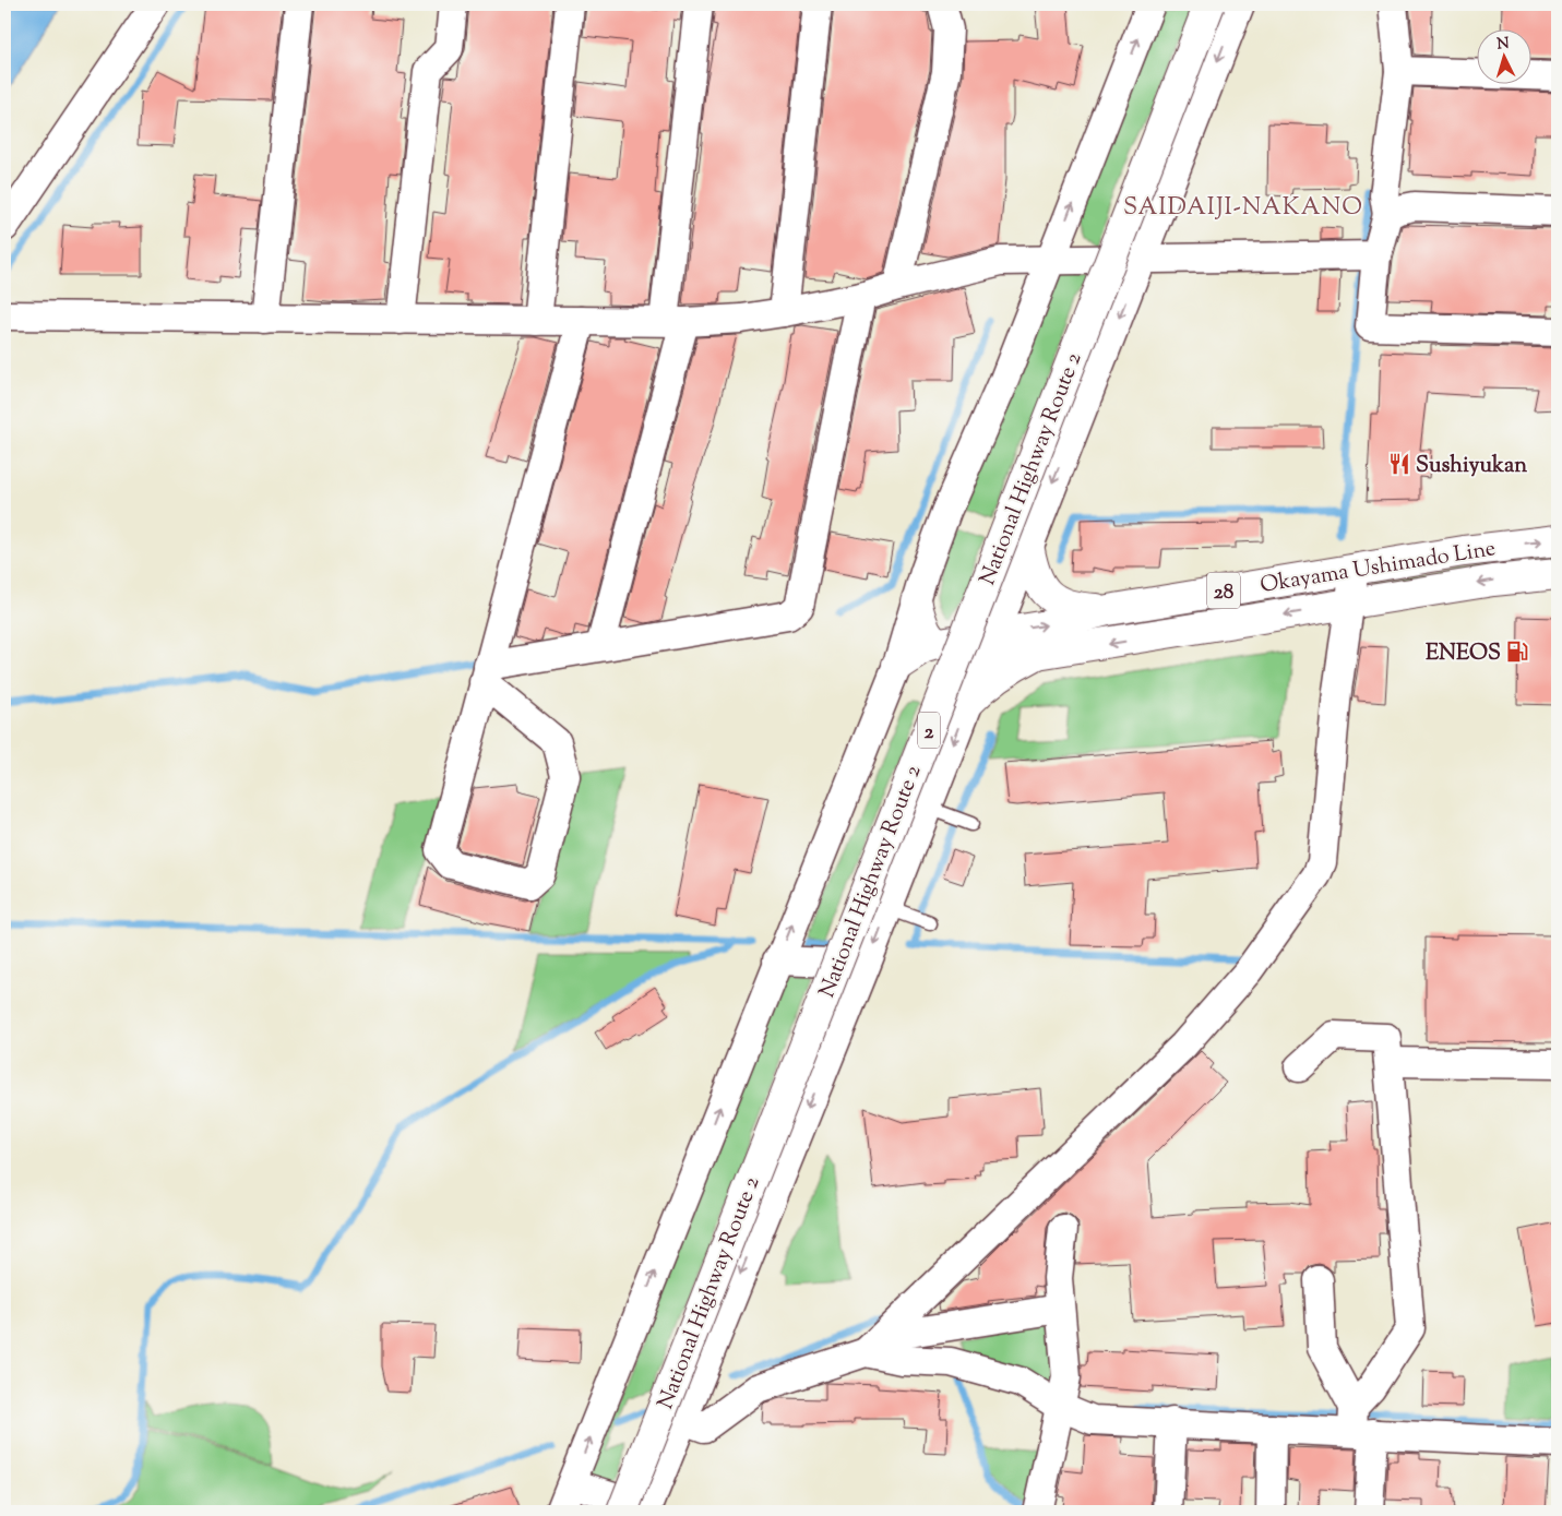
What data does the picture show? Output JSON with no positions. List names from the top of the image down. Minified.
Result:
{"streets":{"main road":["National Highway Route 2","Okayama Ushimado Line","28","2"]},"districts":["SAIDAIJI-NAKANO"],"places":{"restaurant":["Sushiyukan"],"fuel station":["ENEOS"]},"north":"top"}
